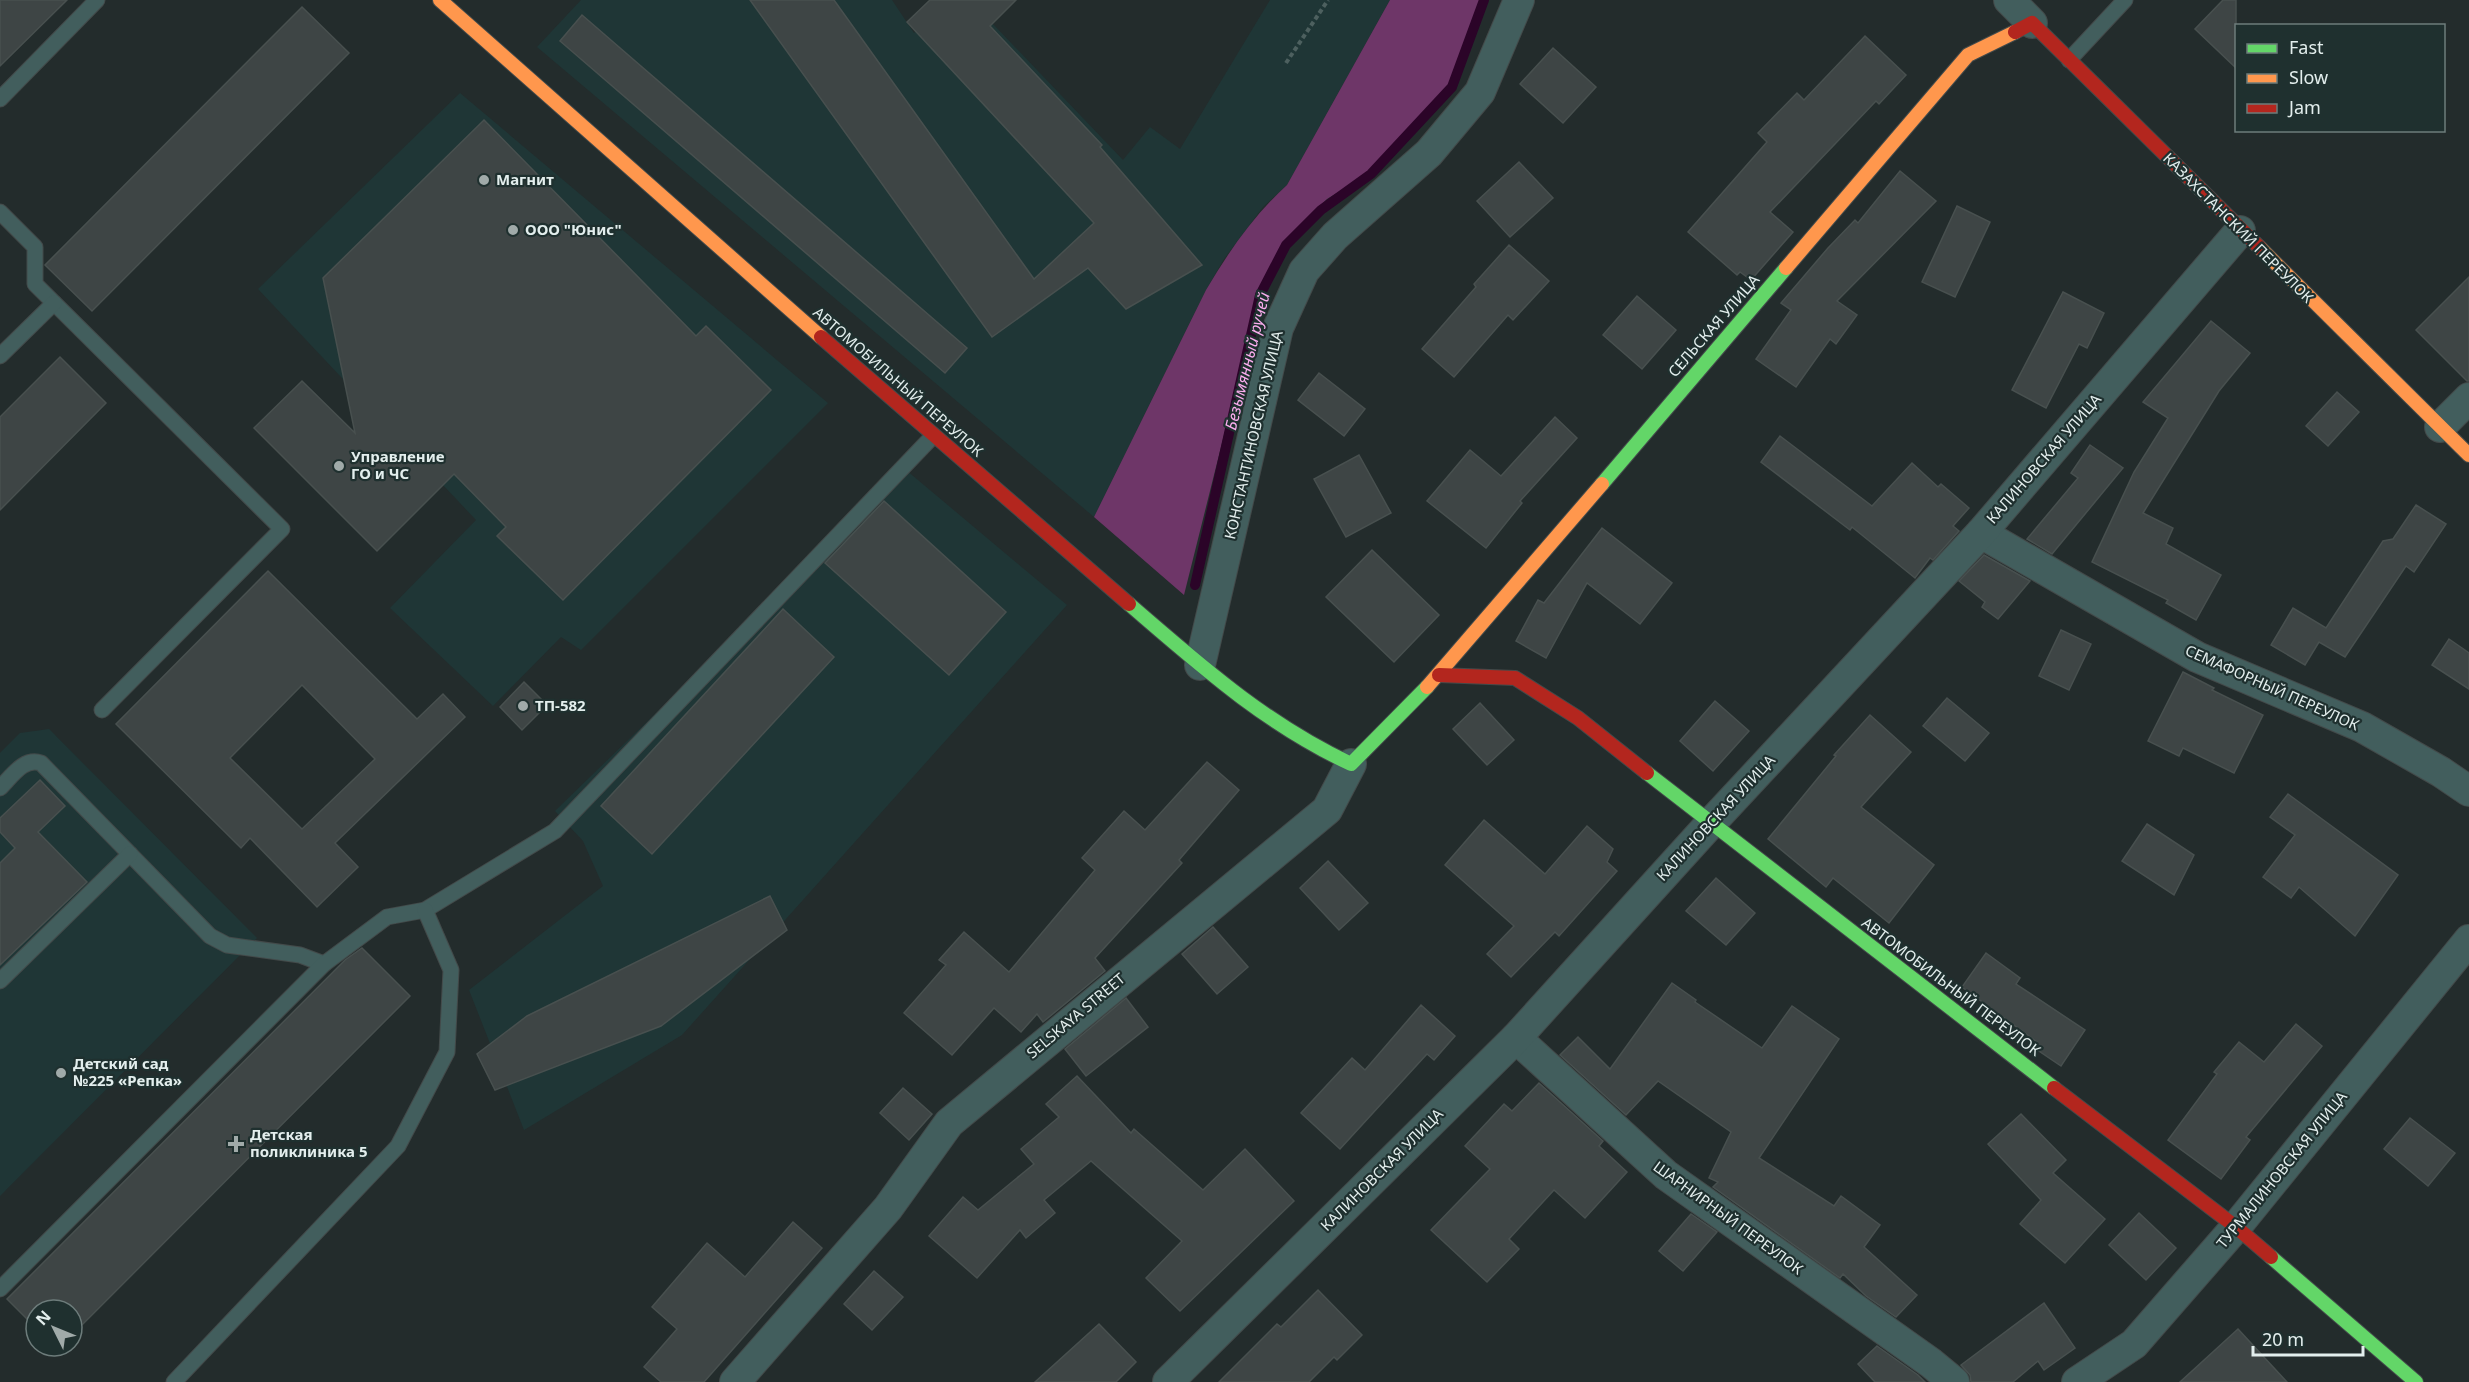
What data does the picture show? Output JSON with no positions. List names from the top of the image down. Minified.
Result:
{"streets":{"street":["КАЗАХСТАНСКИЙ ПЕРЕУЛОК","СЕЛЬСКАЯ УЛИЦА","АВТОМОБИЛЬНЫЙ ПЕРЕУЛОК","КОНСТАНТИНОВСКАЯ УЛИЦА","КАЛИНОВСКАЯ УЛИЦА","СЕМАФОРНЫЙ ПЕРЕУЛОК","SELSKAYA STREET","ТУРМАЛИНОВСКАЯ УЛИЦА","ШАРНИРНЫЙ ПЕРЕУЛОК"]},"crossings":[["КАЗАХСТАНСКИЙ ПЕРЕУЛОК","СЕЛЬСКАЯ УЛИЦА"],["КАЗАХСТАНСКИЙ ПЕРЕУЛОК","КАЛИНОВСКАЯ УЛИЦА"],["СЕЛЬСКАЯ УЛИЦА","АВТОМОБИЛЬНЫЙ ПЕРЕУЛОК"],["СЕЛЬСКАЯ УЛИЦА","SELSKAYA STREET"],["АВТОМОБИЛЬНЫЙ ПЕРЕУЛОК","КОНСТАНТИНОВСКАЯ УЛИЦА"],["АВТОМОБИЛЬНЫЙ ПЕРЕУЛОК","КАЛИНОВСКАЯ УЛИЦА"],["АВТОМОБИЛЬНЫЙ ПЕРЕУЛОК","SELSKAYA STREET"],["АВТОМОБИЛЬНЫЙ ПЕРЕУЛОК","ТУРМАЛИНОВСКАЯ УЛИЦА"],["КАЛИНОВСКАЯ УЛИЦА","СЕМАФОРНЫЙ ПЕРЕУЛОК"],["КАЛИНОВСКАЯ УЛИЦА","ШАРНИРНЫЙ ПЕРЕУЛОК"]],"water":["Безымянный ручей"],"places":{"other":["Магнит","ООО \"Юнис\"","Управление ГО и ЧС","ТП-582","Детский сад №225 «Репка»"],"health":["Детская поликлиника 5"]},"legend":["Fast","Slow","Jam"],"scale_bar":"20 m","north":"top left"}
